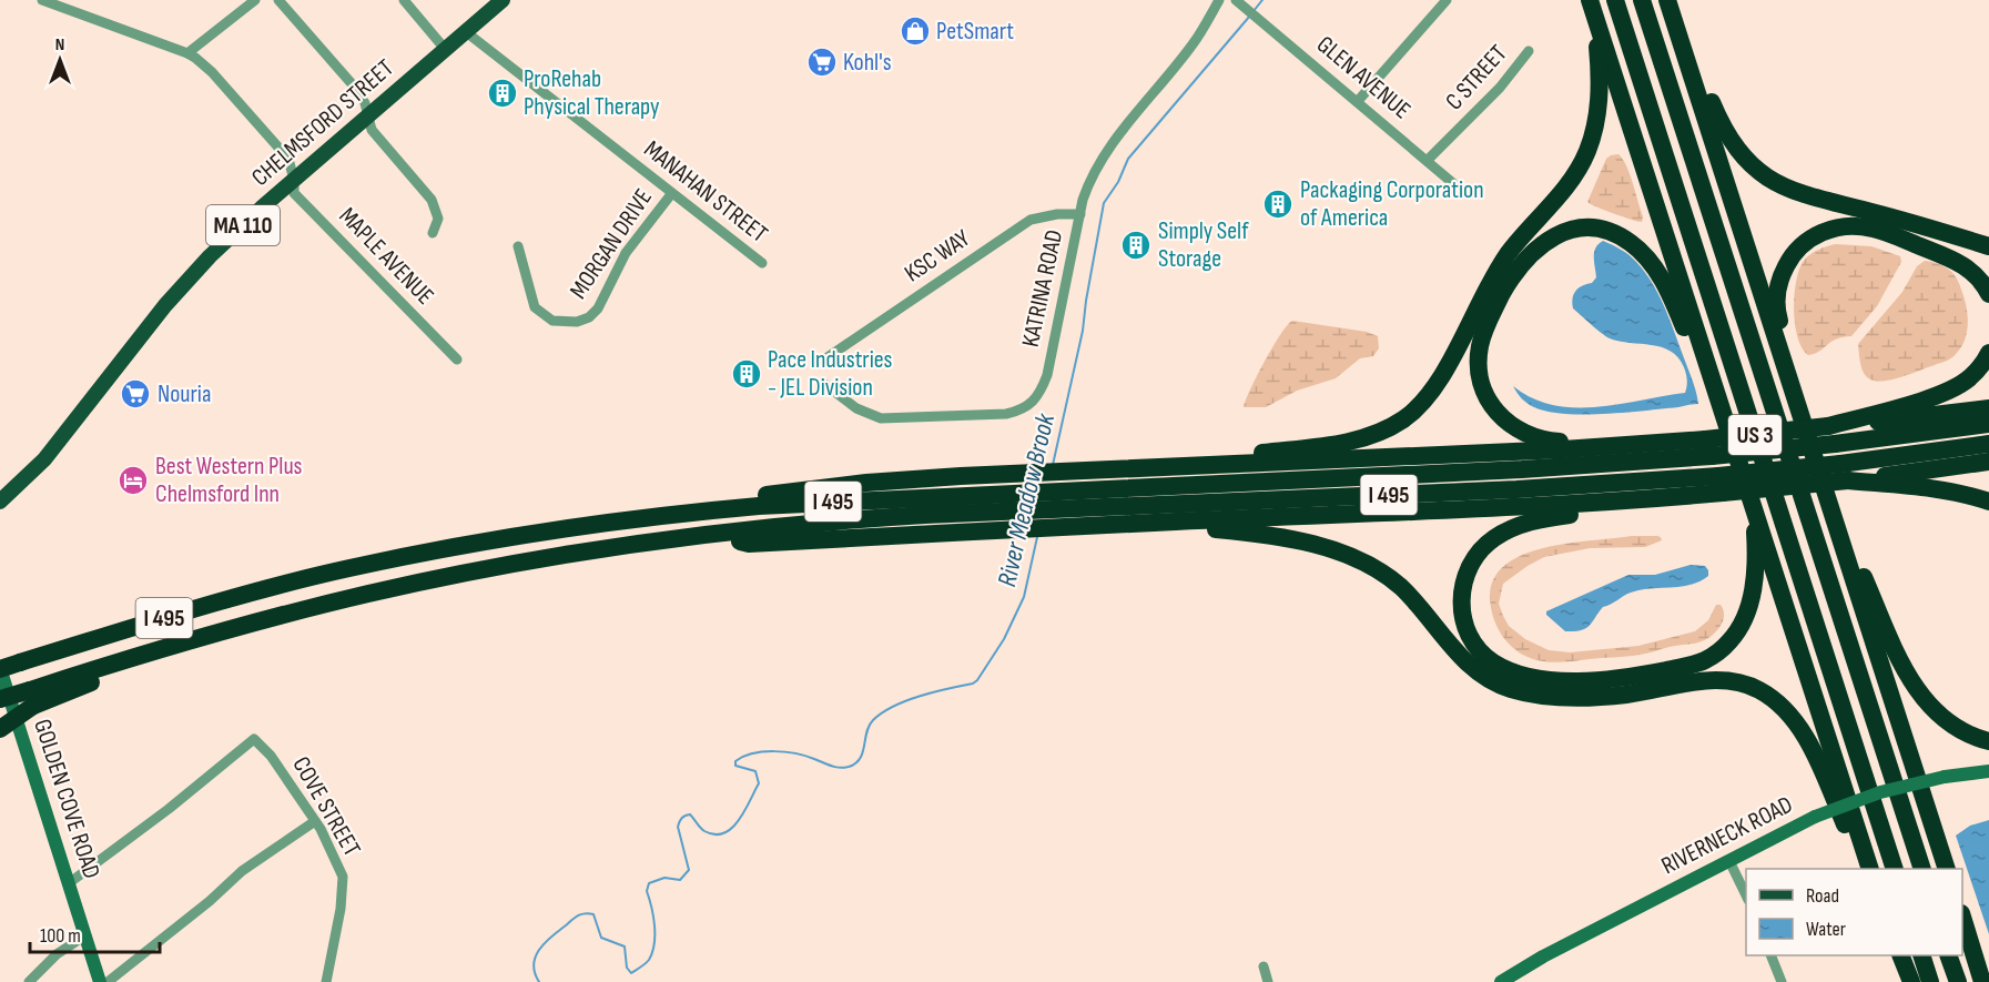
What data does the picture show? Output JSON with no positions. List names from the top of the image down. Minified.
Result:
{"streets":{"highway":["US 3","I 495"],"main road":["CHELMSFORD STREET","MA 110","GOLDEN COVE ROAD","RIVERNECK ROAD"],"street":["GLEN AVENUE","C STREET","MANAHAN STREET","MORGAN DRIVE","MAPLE AVENUE","KSC WAY","KATRINA ROAD","COVE STREET"]},"crossings":[["GLEN AVENUE","C STREET"],["CHELMSFORD STREET","MANAHAN STREET"],["CHELMSFORD STREET","MAPLE AVENUE"],["MANAHAN STREET","MORGAN DRIVE"],["KSC WAY","KATRINA ROAD"],["I 495","GOLDEN COVE ROAD"],["GOLDEN COVE ROAD","COVE STREET"]],"water":["River Meadow Brook"],"places":{"shop":["PetSmart"],"supermarket":["Kohl's","Nouria"],"building":["ProRehab Physical Therapy","Packaging Corporation of America","Simply Self Storage","Pace Industries - JEL Division"],"hotel":["Best Western Plus Chelmsford Inn"]},"legend":["Road","Water"],"scale_bar":"100 m","north":"top"}
